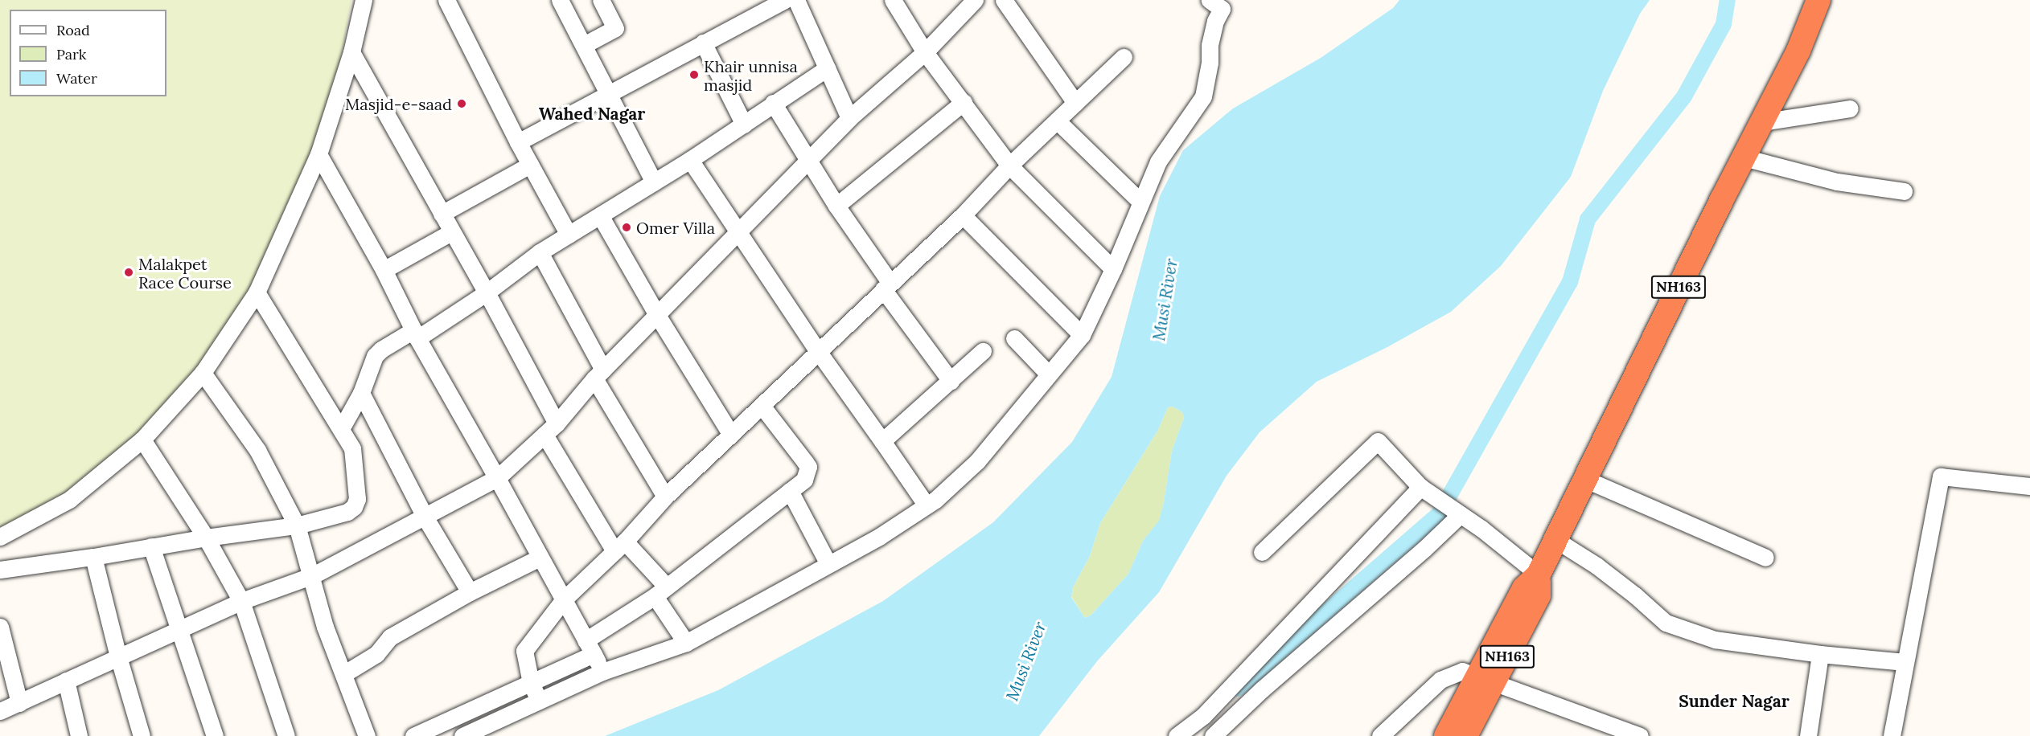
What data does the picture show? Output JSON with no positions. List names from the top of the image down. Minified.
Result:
{"streets":{"highway":["NH163"]},"districts":["Wahed Nagar","Sunder Nagar"],"water":["Musi River"],"places":["Khair unnisa masjid","Masjid-e-saad","Omer Villa","Malakpet Race Course"],"legend":["Road","Park","Water"]}
